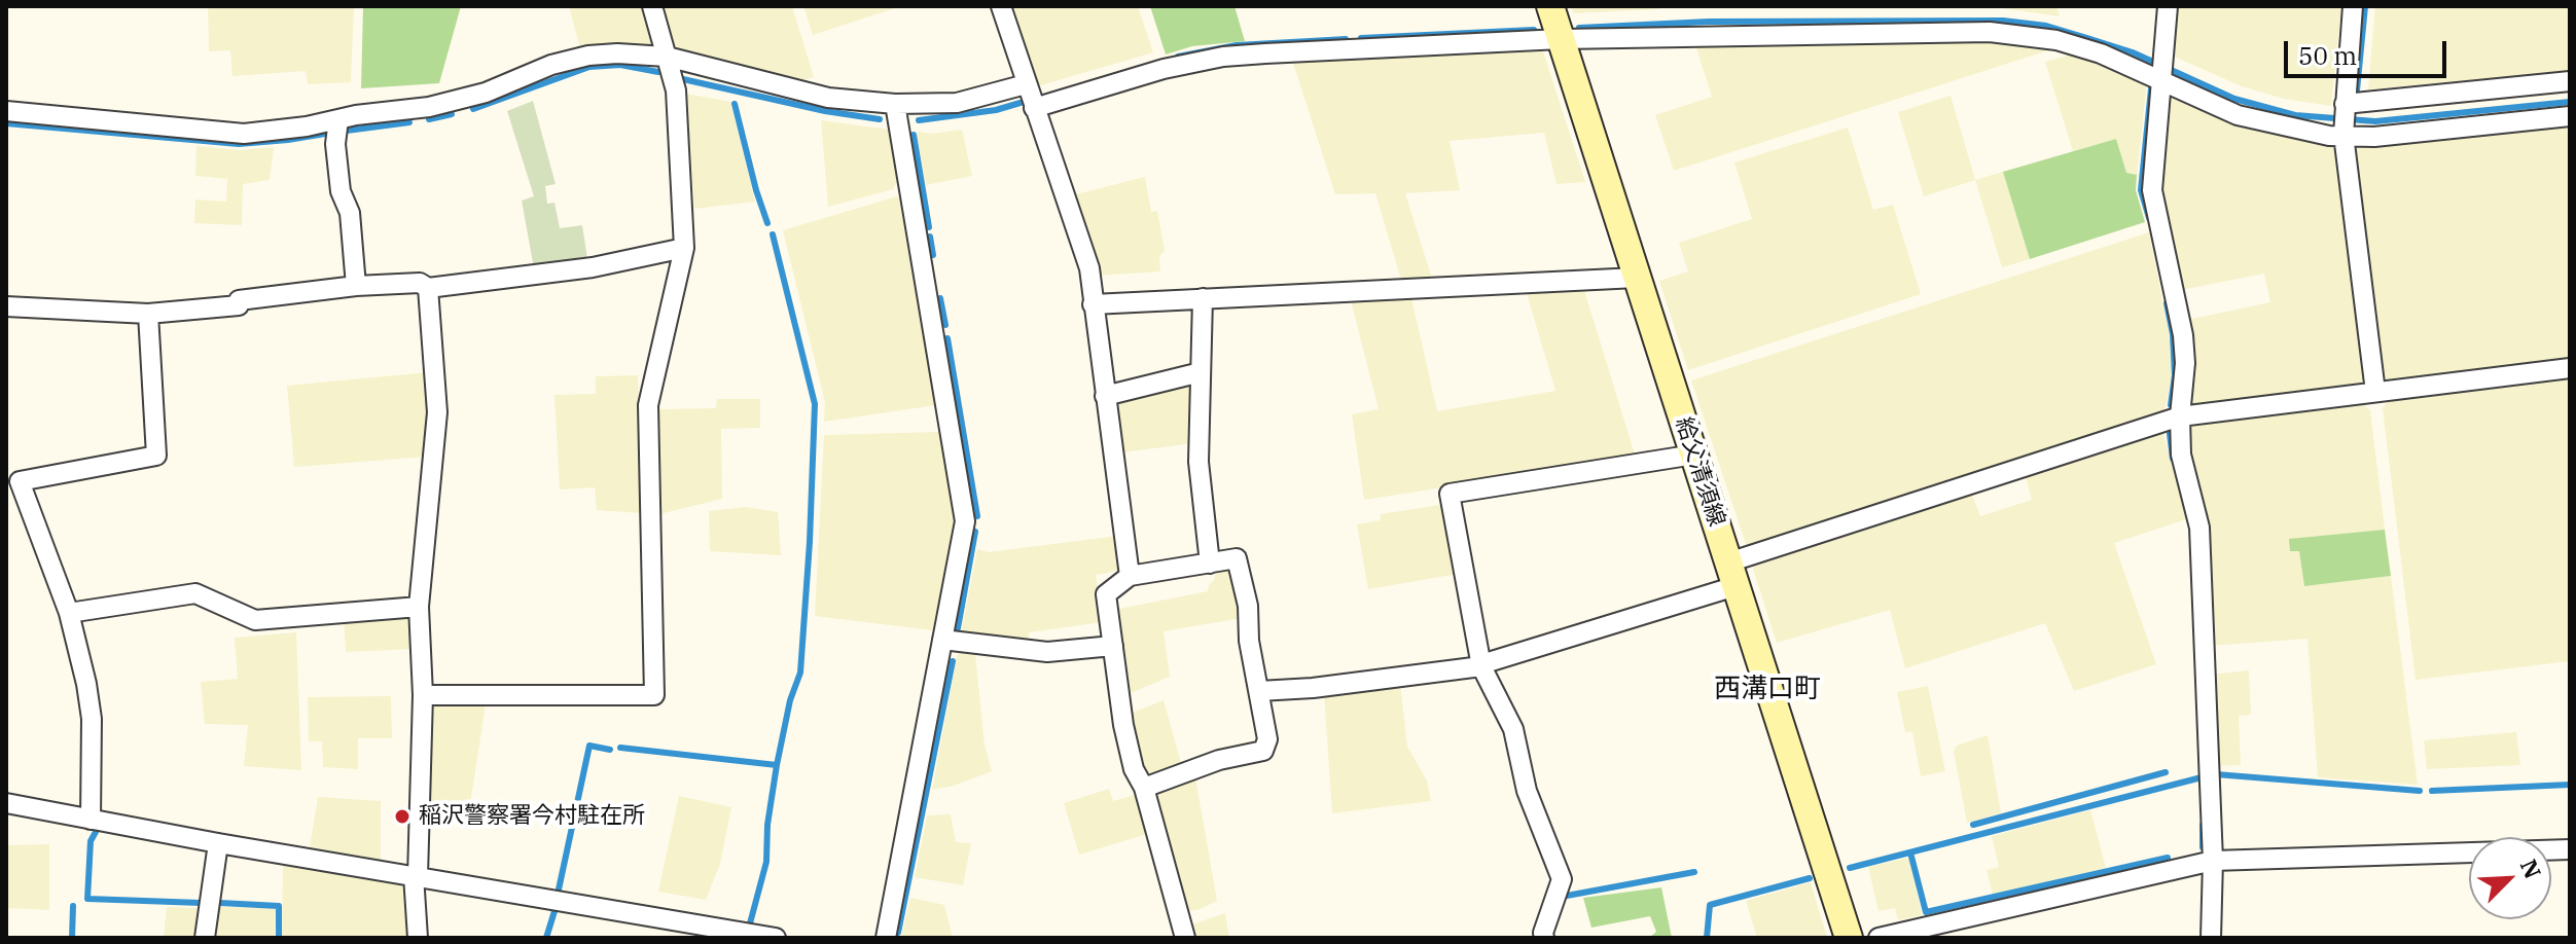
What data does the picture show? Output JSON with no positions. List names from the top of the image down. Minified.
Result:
{"streets":{"main road":["給父清須線"]},"districts":["西溝口町"],"places":["稲沢警察署今村駐在所"],"scale_bar":"50 m","north":"top right"}
